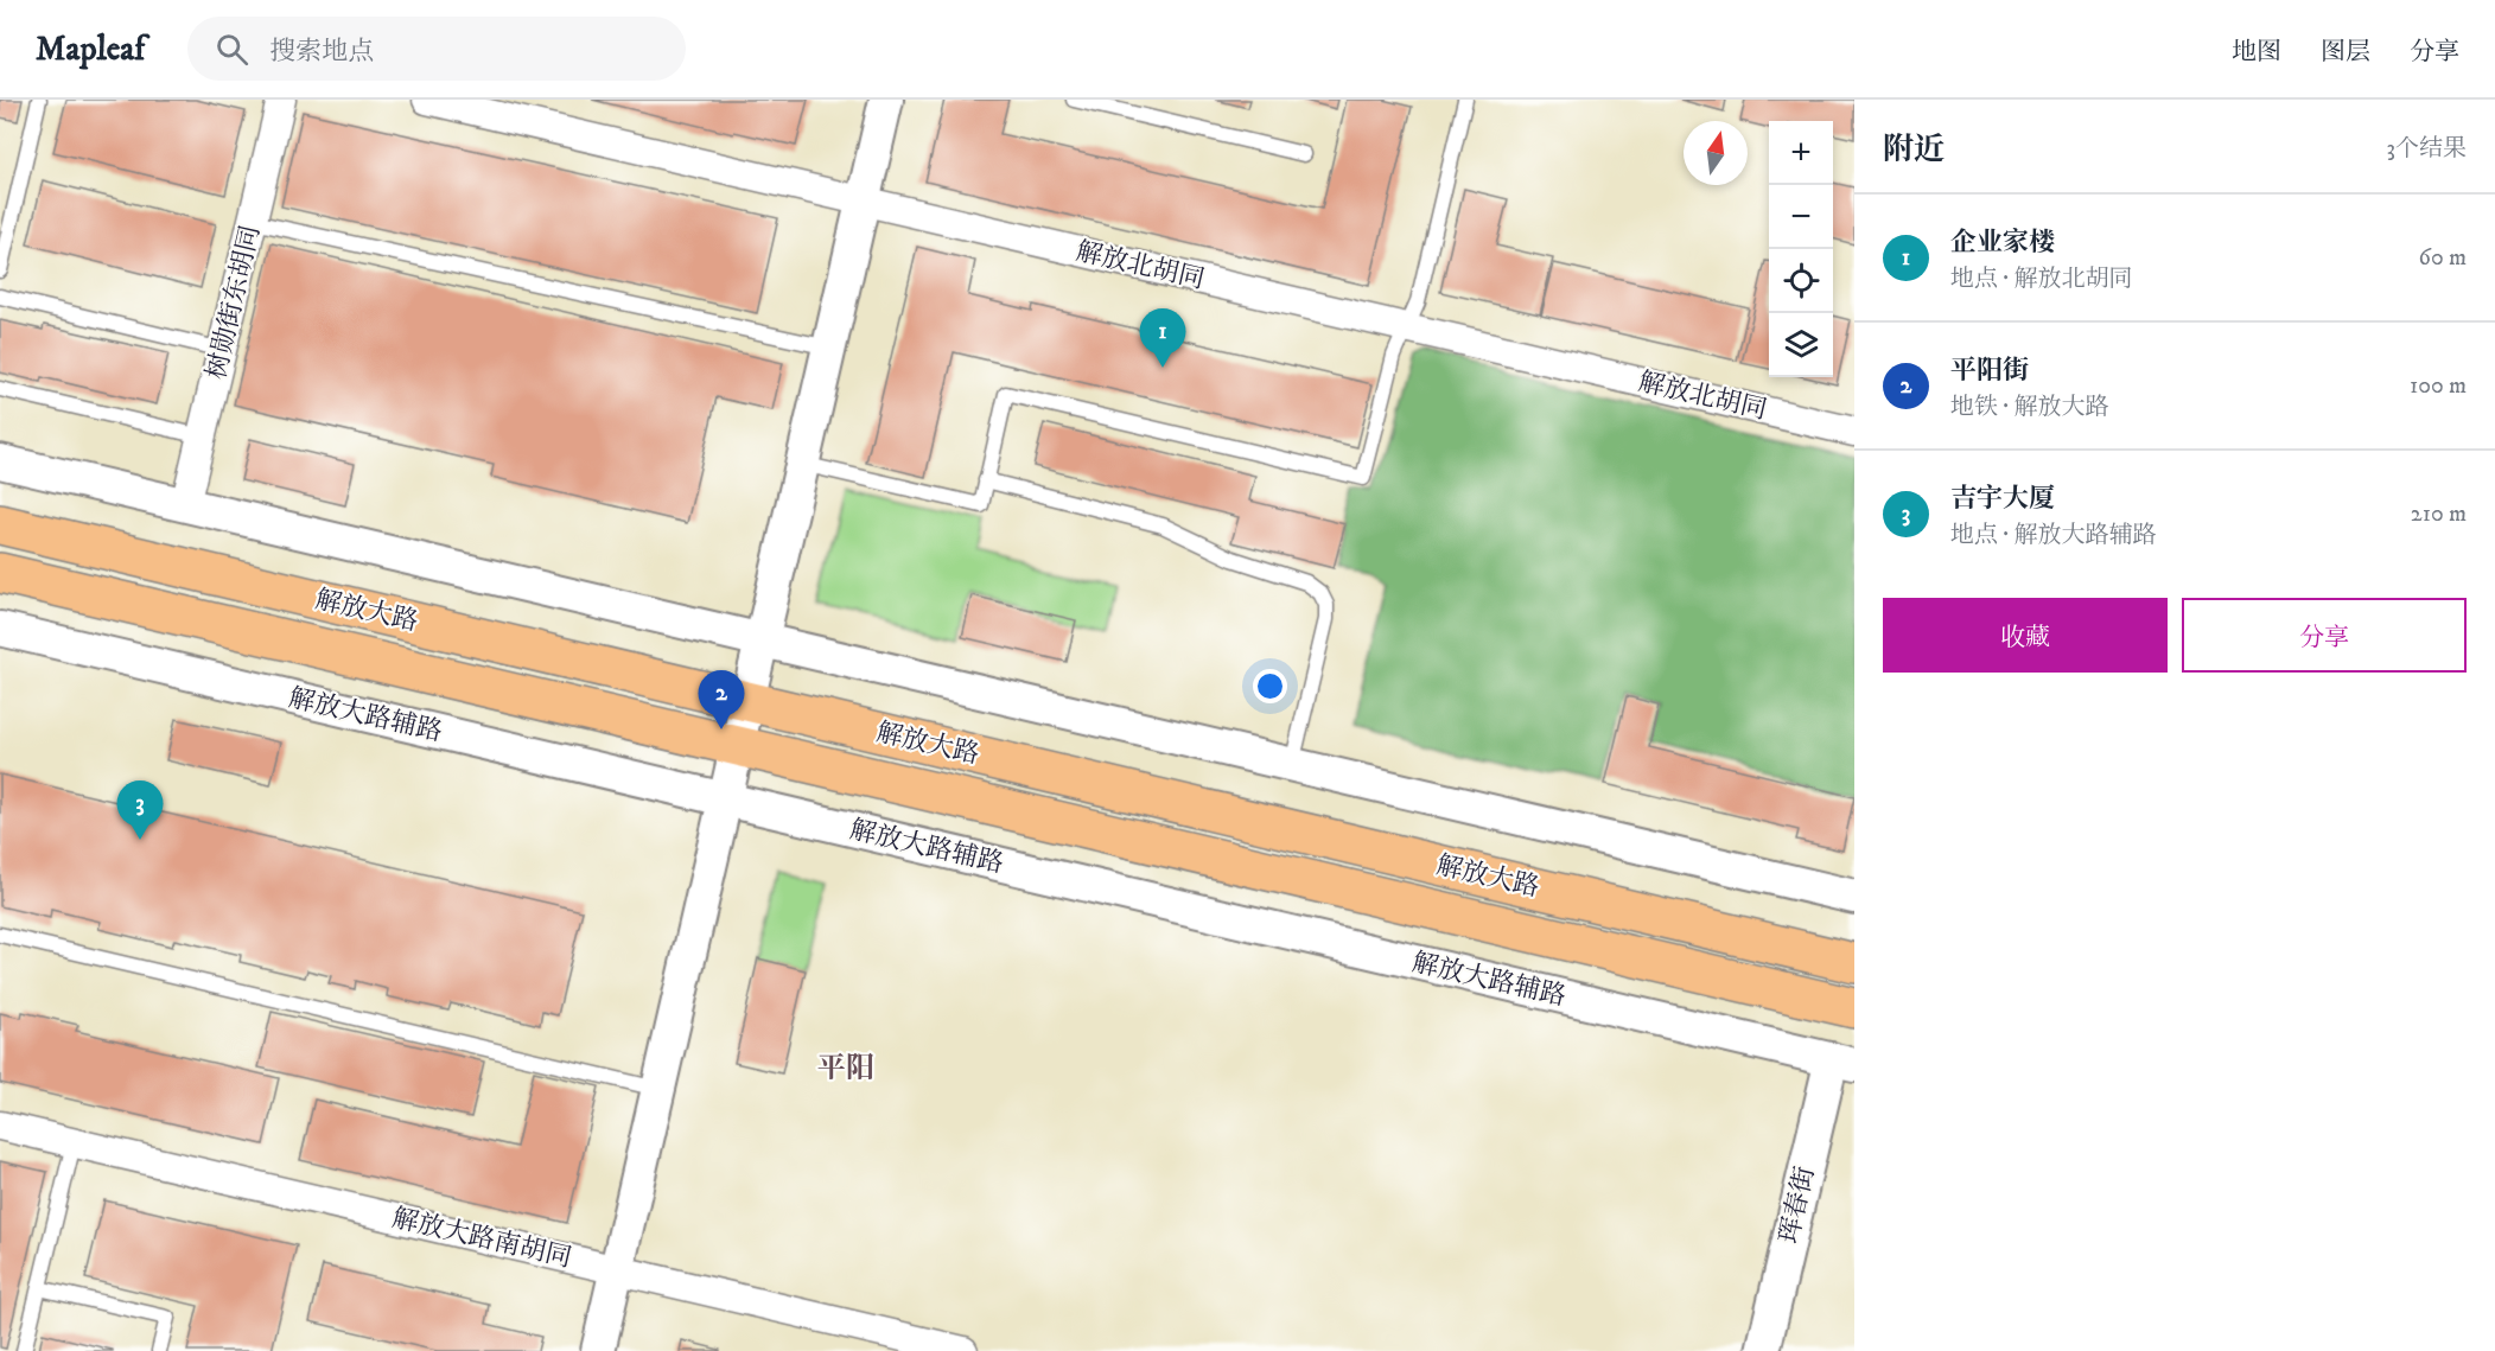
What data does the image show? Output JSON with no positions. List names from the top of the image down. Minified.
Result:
{"streets":{"main road":["解放大路"],"street":["解放北胡同","树勋街东胡同","解放大路辅路","珲春街","解放大路南胡同"]},"crossings":[["解放大路辅路","珲春街"]],"districts":["平阳"],"north":"top","page":{"header":"Mapleaf","search":"搜索地点","nav":["地图","图层","分享"],"heading":["附近","3个结果"],"map_buttons":["+","−"],"list":[{"mark":"1","name":"企业家楼","note":"地点 · 解放北胡同","value":"60 m"},{"mark":"2","name":"平阳街","note":"地铁 · 解放大路","value":"100 m"},{"mark":"3","name":"吉宇大厦","note":"地点 · 解放大路辅路","value":"210 m"}],"pins":["1","2","3"],"buttons":["收藏","分享"]}}
